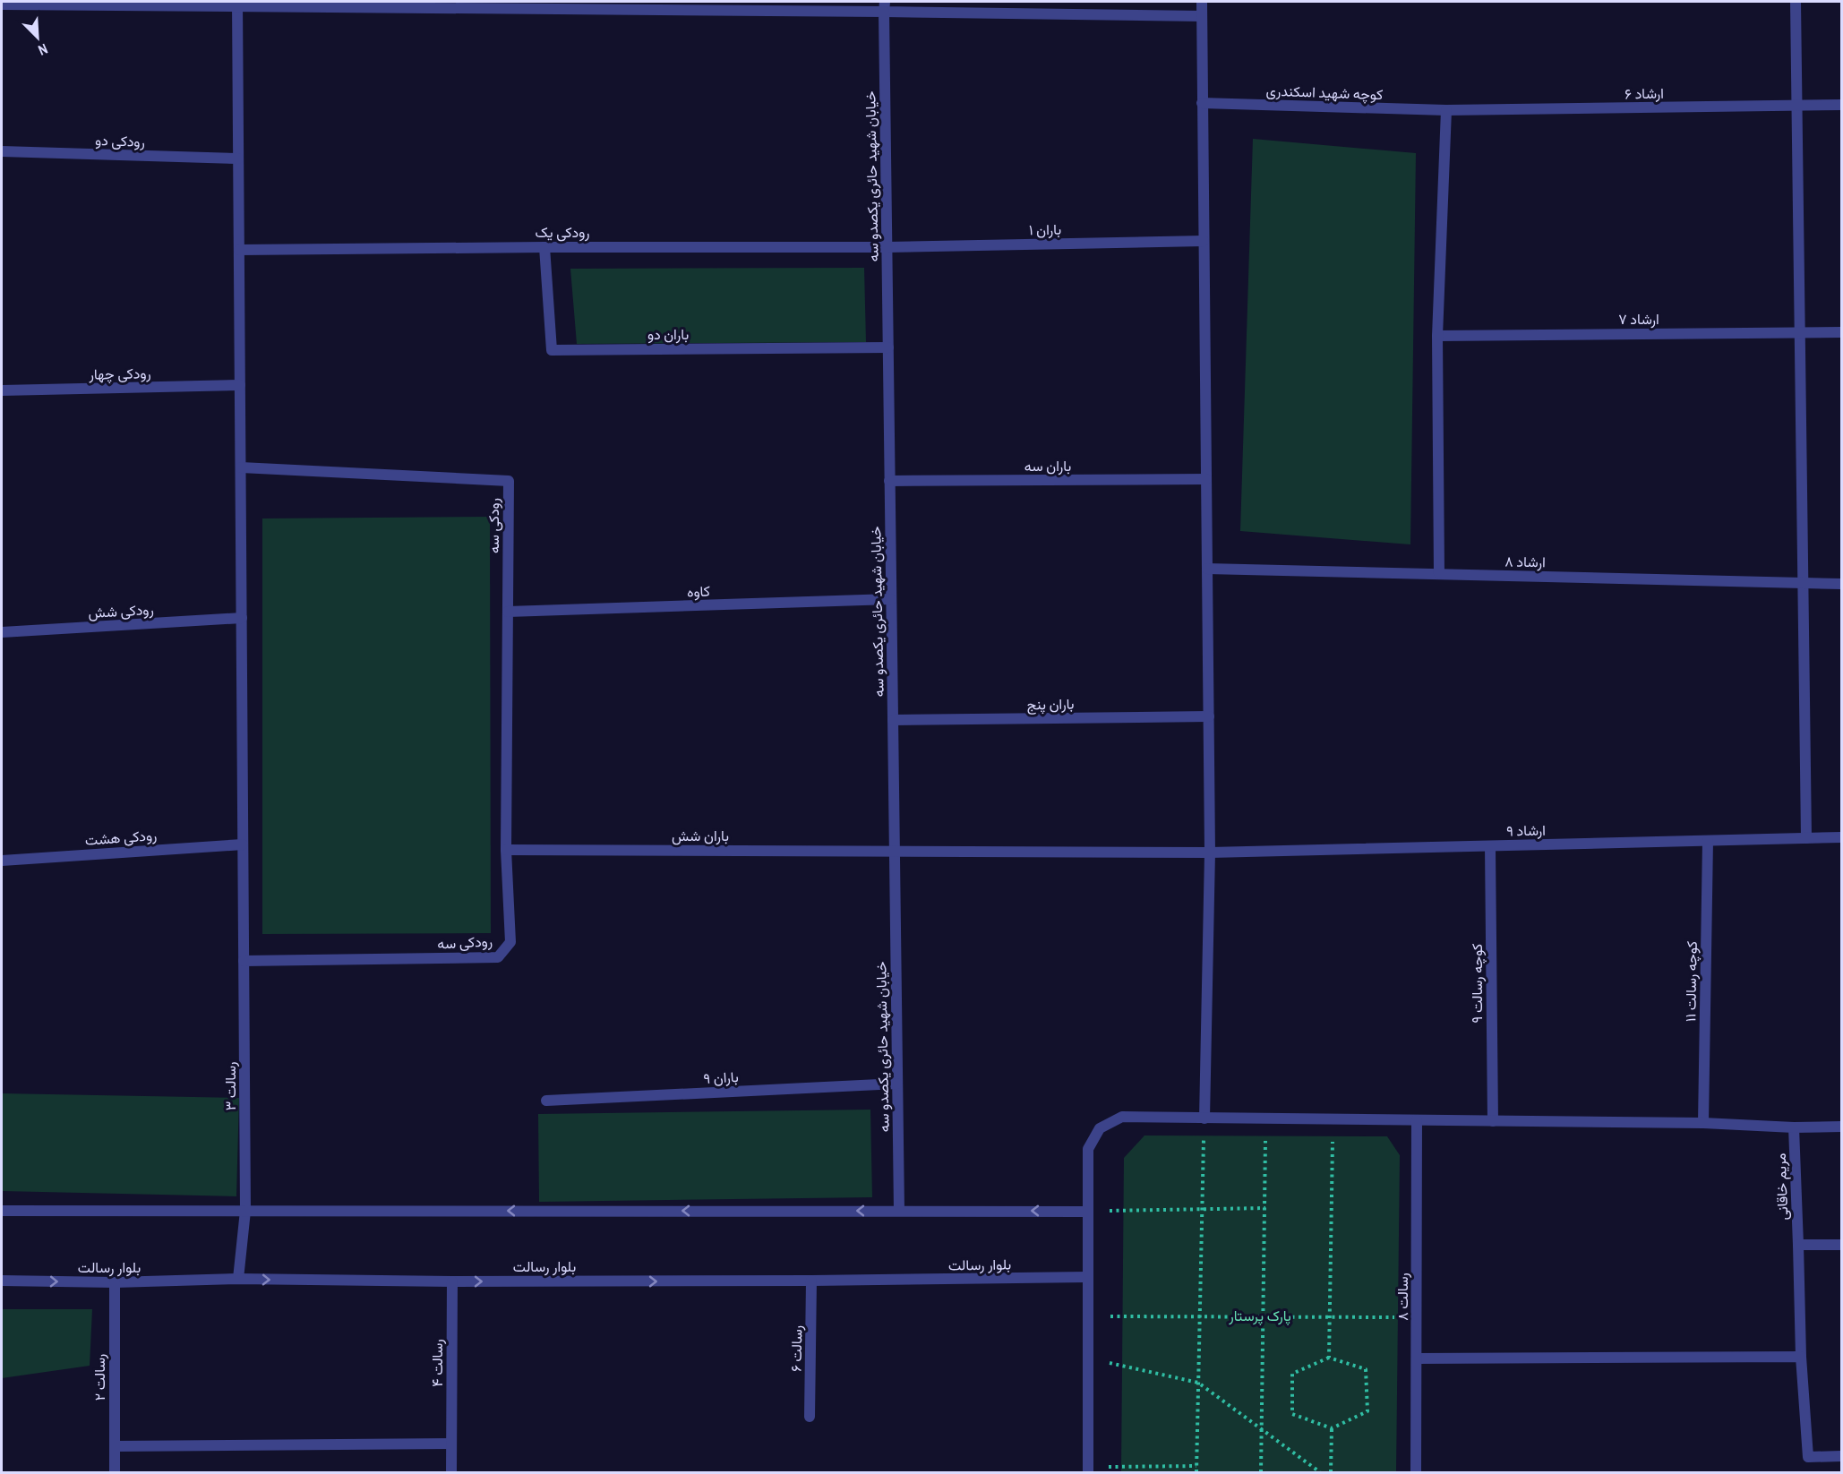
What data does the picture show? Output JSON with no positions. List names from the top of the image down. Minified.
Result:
{"streets":{"street":["کوچه شهید اسکندری","ارشاد ۶","رودکی دو","خیابان شهید حائری یکصدو سه","باران ۱","رودکی یک","ارشاد ۷","باران دو","رودکی چهار","باران سه","رودکی سه","ارشاد ۸","کاوه","رودکی شش","باران پنج","ارشاد ۹","باران شش","رودکی هشت","کوچه رسالت ۱۱","کوچه رسالت ۹","باران ۹","رسالت ۳","مریم خاقانی","بلوار رسالت","رسالت ۸","رسالت ۶","رسالت ۴","رسالت ۲"]},"crossings":[["کوچه شهید اسکندری","ارشاد ۶"],["خیابان شهید حائری یکصدو سه","باران ۱"],["خیابان شهید حائری یکصدو سه","رودکی یک"],["خیابان شهید حائری یکصدو سه","باران دو"],["خیابان شهید حائری یکصدو سه","باران سه"],["خیابان شهید حائری یکصدو سه","کاوه"],["خیابان شهید حائری یکصدو سه","باران پنج"],["خیابان شهید حائری یکصدو سه","ارشاد ۹"],["خیابان شهید حائری یکصدو سه","باران شش"],["خیابان شهید حائری یکصدو سه","باران ۹"],["باران ۱","رودکی یک"],["رودکی یک","باران دو"],["رودکی سه","کاوه"],["رودکی سه","باران شش"],["رودکی سه","رسالت ۳"],["ارشاد ۹","باران شش"],["ارشاد ۹","کوچه رسالت ۱۱"],["ارشاد ۹","کوچه رسالت ۹"],["رسالت ۳","بلوار رسالت"],["بلوار رسالت","رسالت ۶"],["بلوار رسالت","رسالت ۴"],["بلوار رسالت","رسالت ۲"]],"parks":["پارک پرستار"],"north":"bottom right"}
